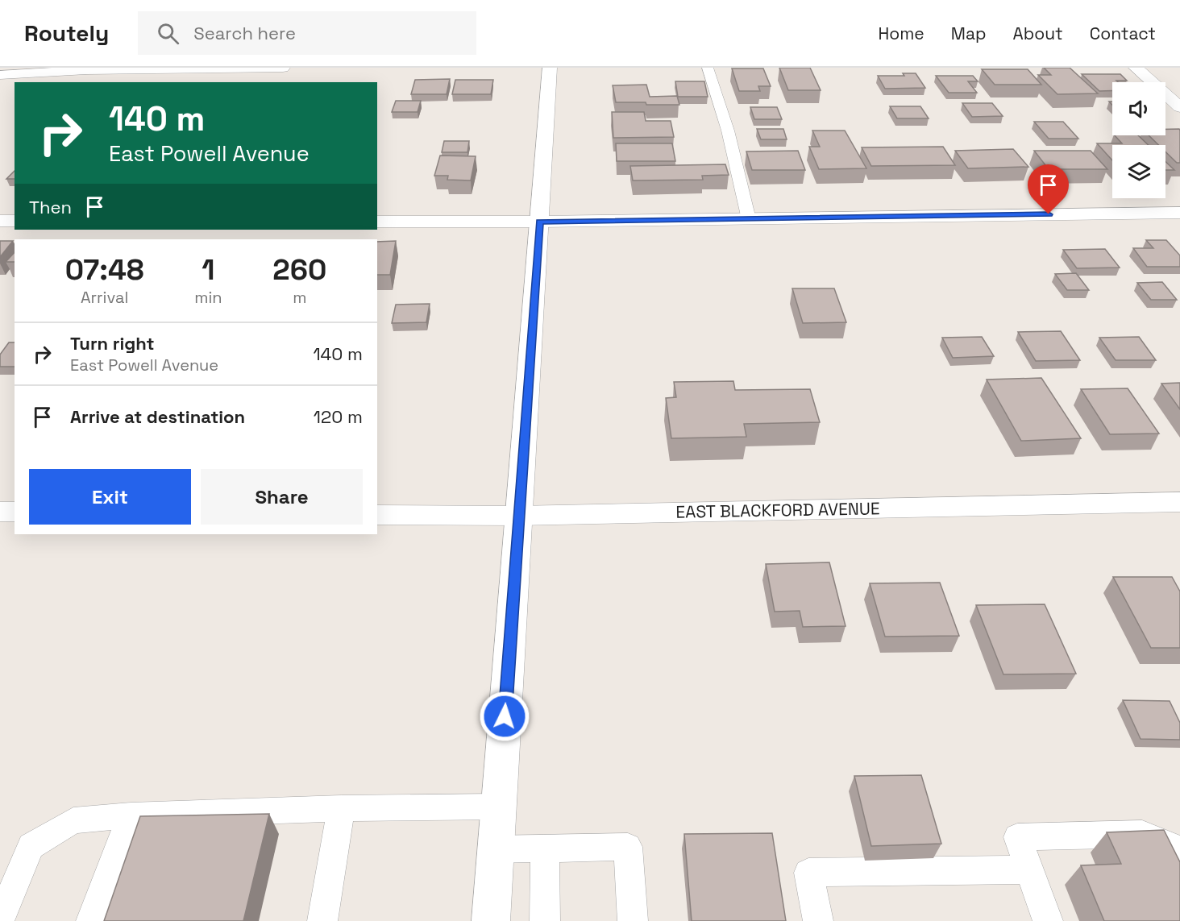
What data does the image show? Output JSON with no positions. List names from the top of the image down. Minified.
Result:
{"streets":{"street":["EAST BLACKFORD AVENUE"]},"page":{"header":"Routely","search":"Search here","nav":["Home","Map","About","Contact"],"turn":["140 m","East Powell Avenue"],"then":"Then","eta":["07:48","Arrival","1","min","260","m"],"list":[{"name":"Turn right","note":"East Powell Avenue","value":"140 m"},{"name":"Arrive at destination","value":"120 m"}],"buttons":["Exit","Share"]}}
